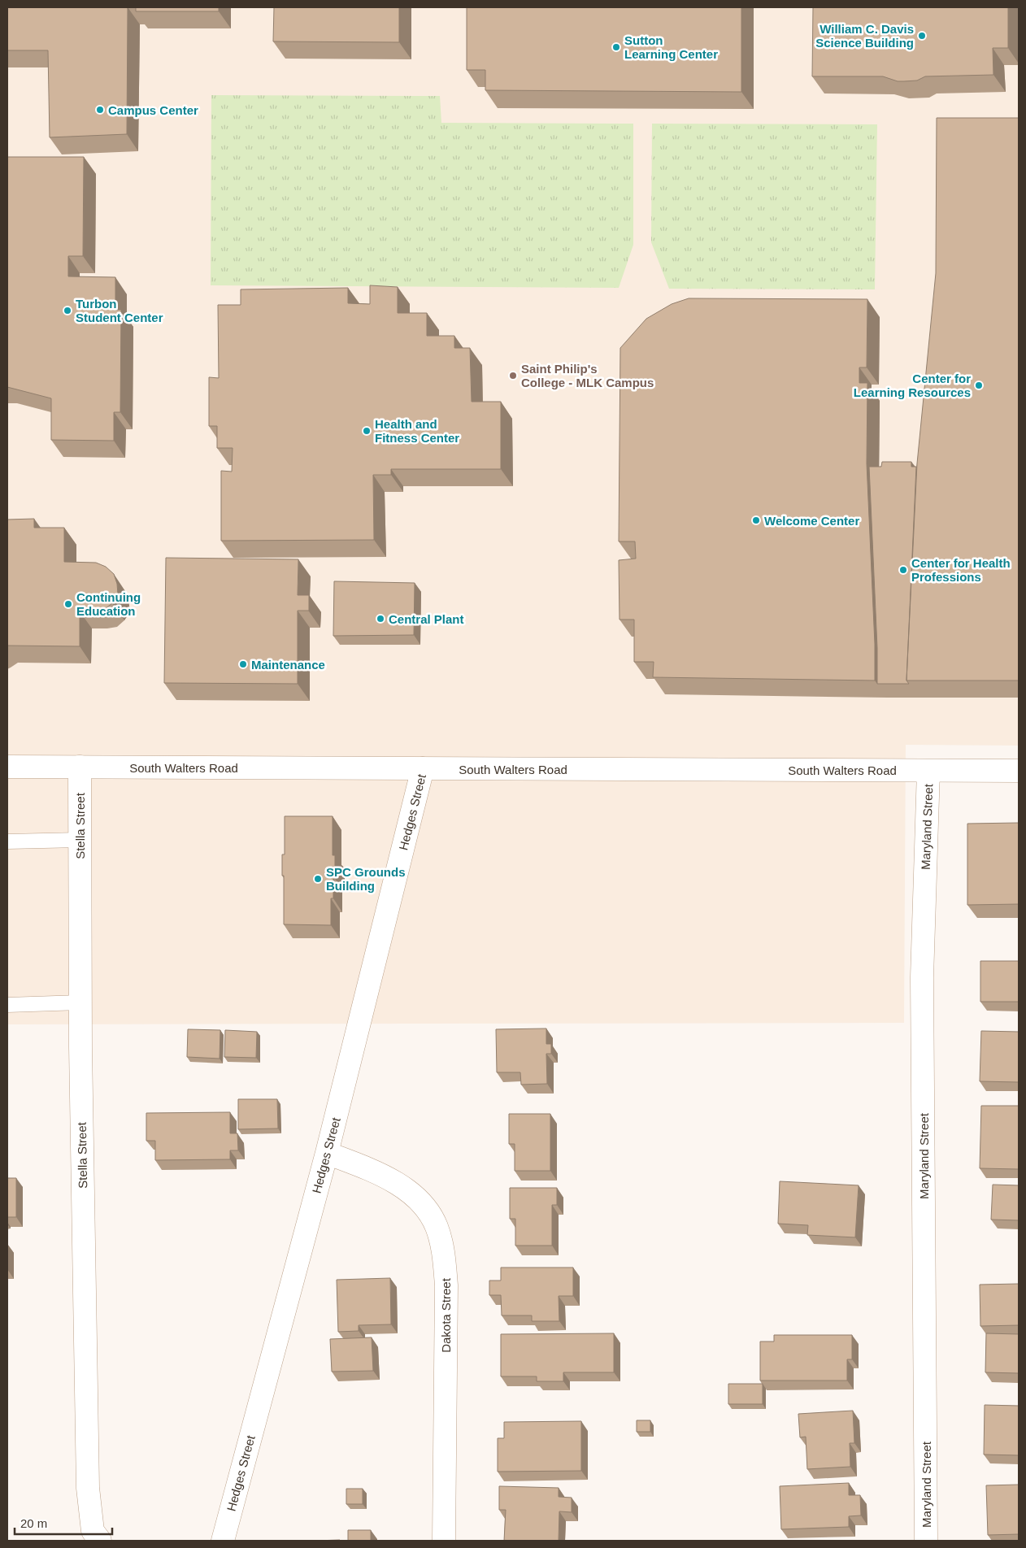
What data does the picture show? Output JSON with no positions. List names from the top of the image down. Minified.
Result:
{"streets":{"street":["South Walters Road","Hedges Street","Stella Street","Maryland Street","Dakota Street"]},"crossings":[["South Walters Road","Hedges Street"],["South Walters Road","Stella Street"],["South Walters Road","Maryland Street"],["Hedges Street","Dakota Street"]],"places":["William C. Davis Science Building","Sutton Learning Center","Campus Center","Turbon Student Center","Saint Philip's College - MLK Campus","Center for Learning Resources","Health and Fitness Center","Welcome Center","Center for Health Professions","Continuing Education","Central Plant","Maintenance","SPC Grounds Building"],"scale_bar":"20 m"}
